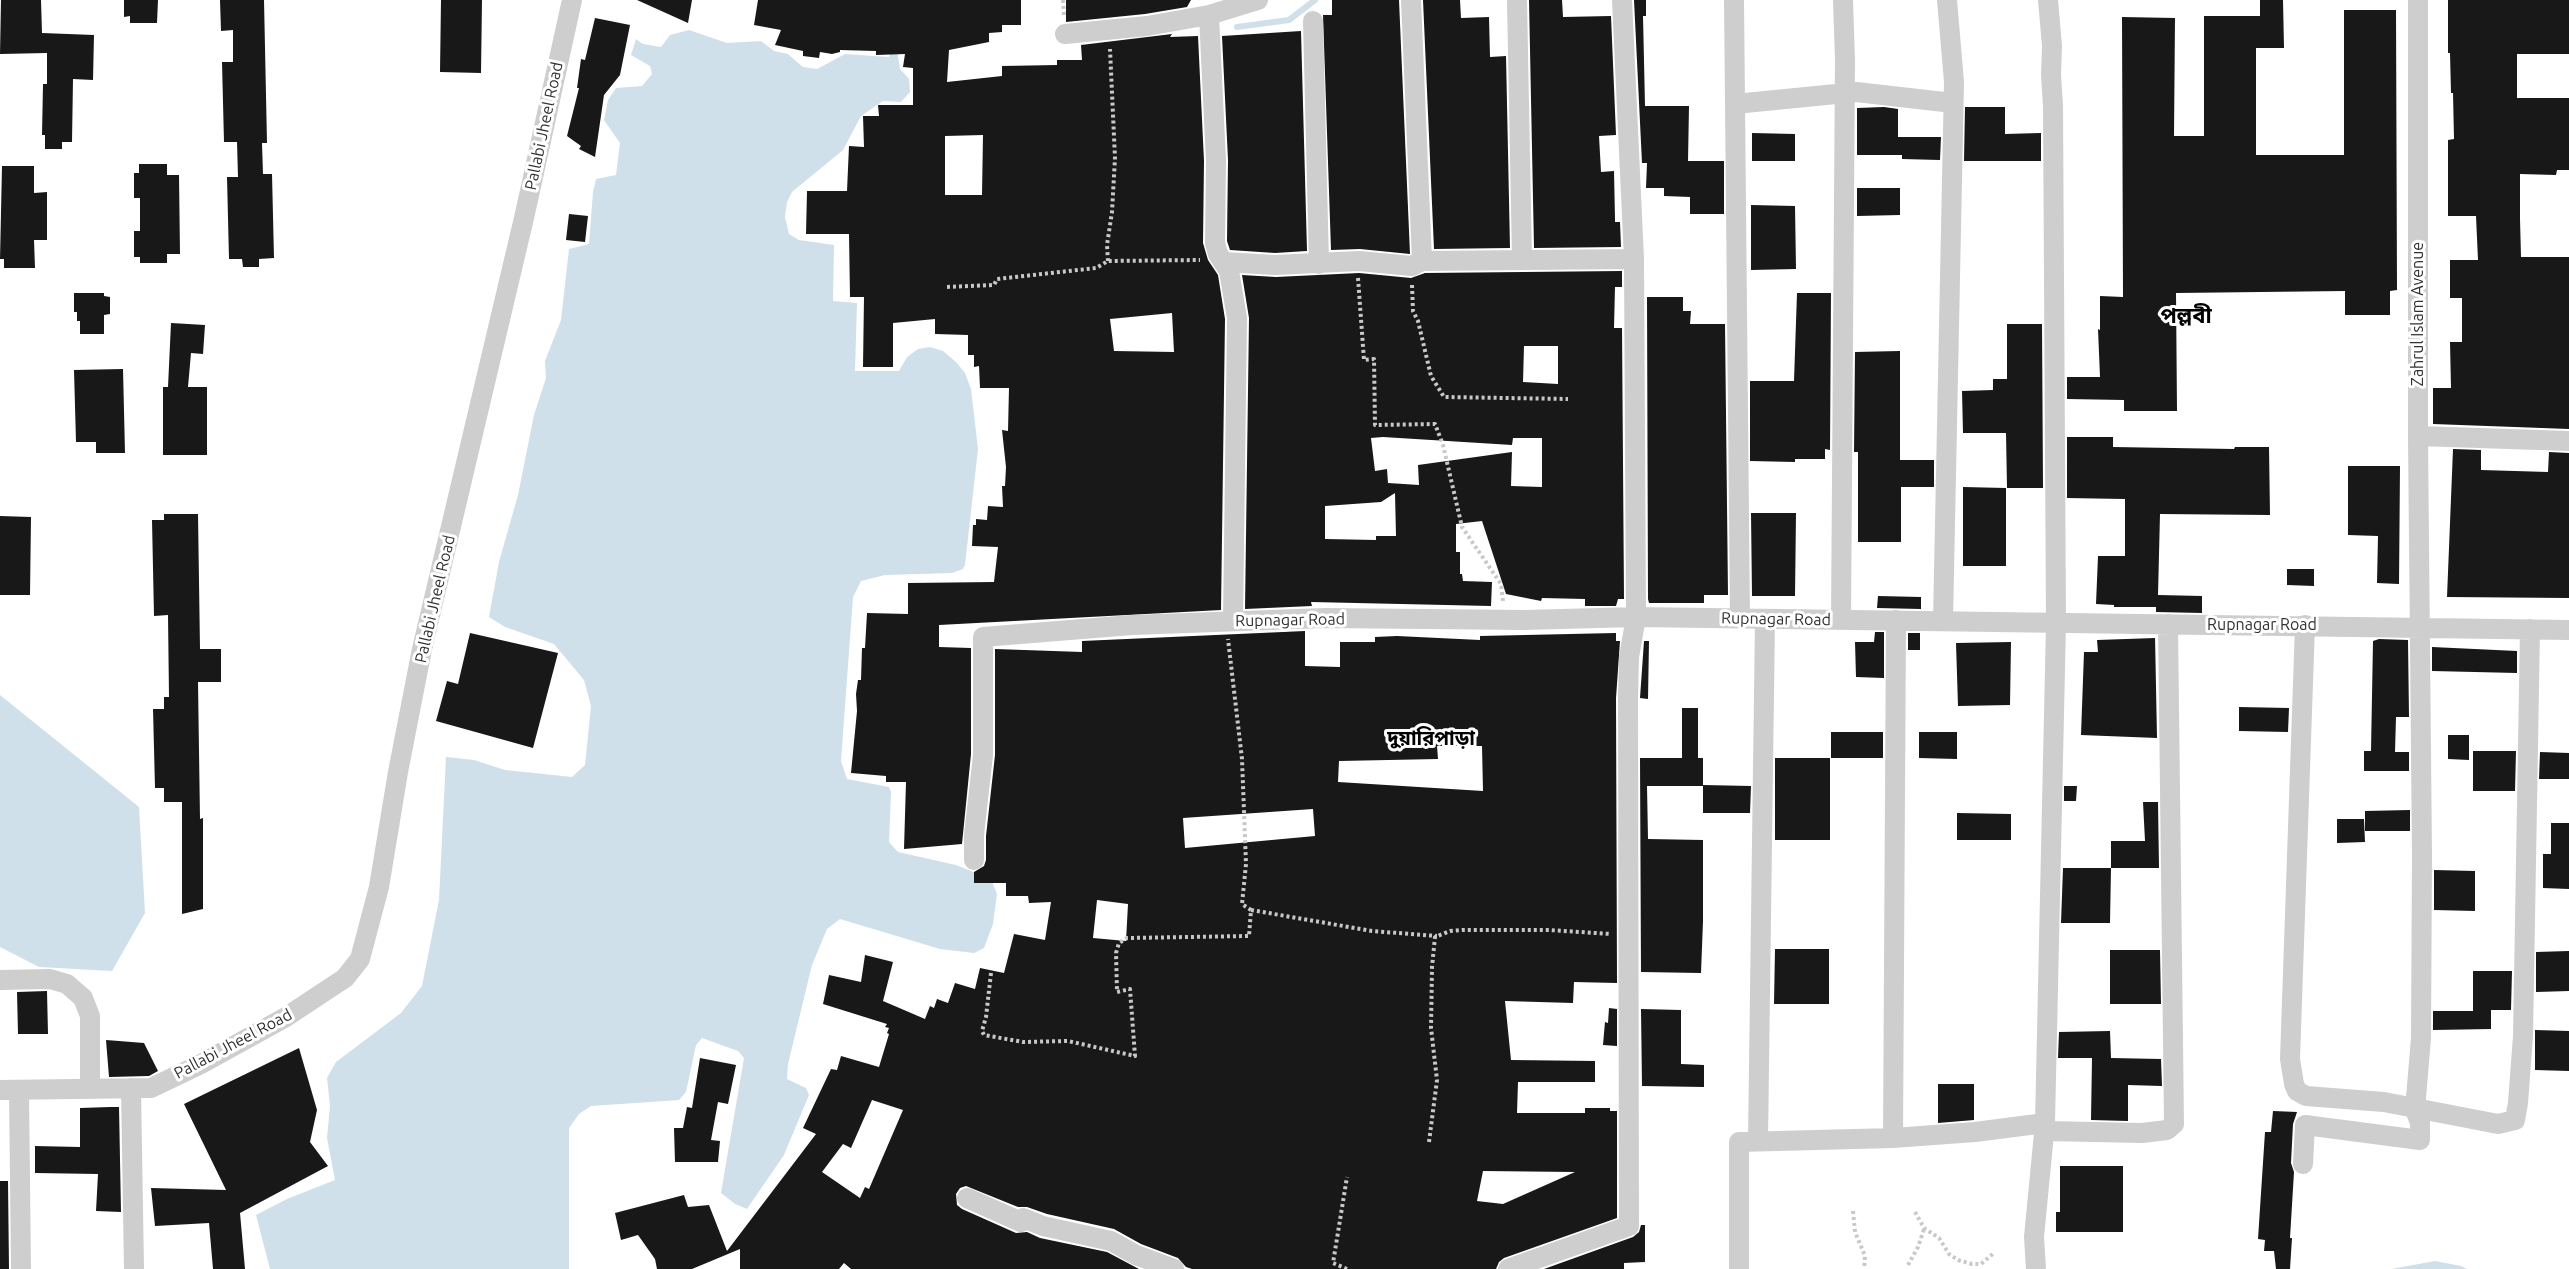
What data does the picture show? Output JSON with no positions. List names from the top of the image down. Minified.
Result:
{"streets":{"street":["Pallabi Jheel Road","Zahrul Islam Avenue","Rupnagar Road"]},"crossings":[["Zahrul Islam Avenue","Rupnagar Road"]],"districts":["পল্লবী","দুয়ারিপাড়া"]}
